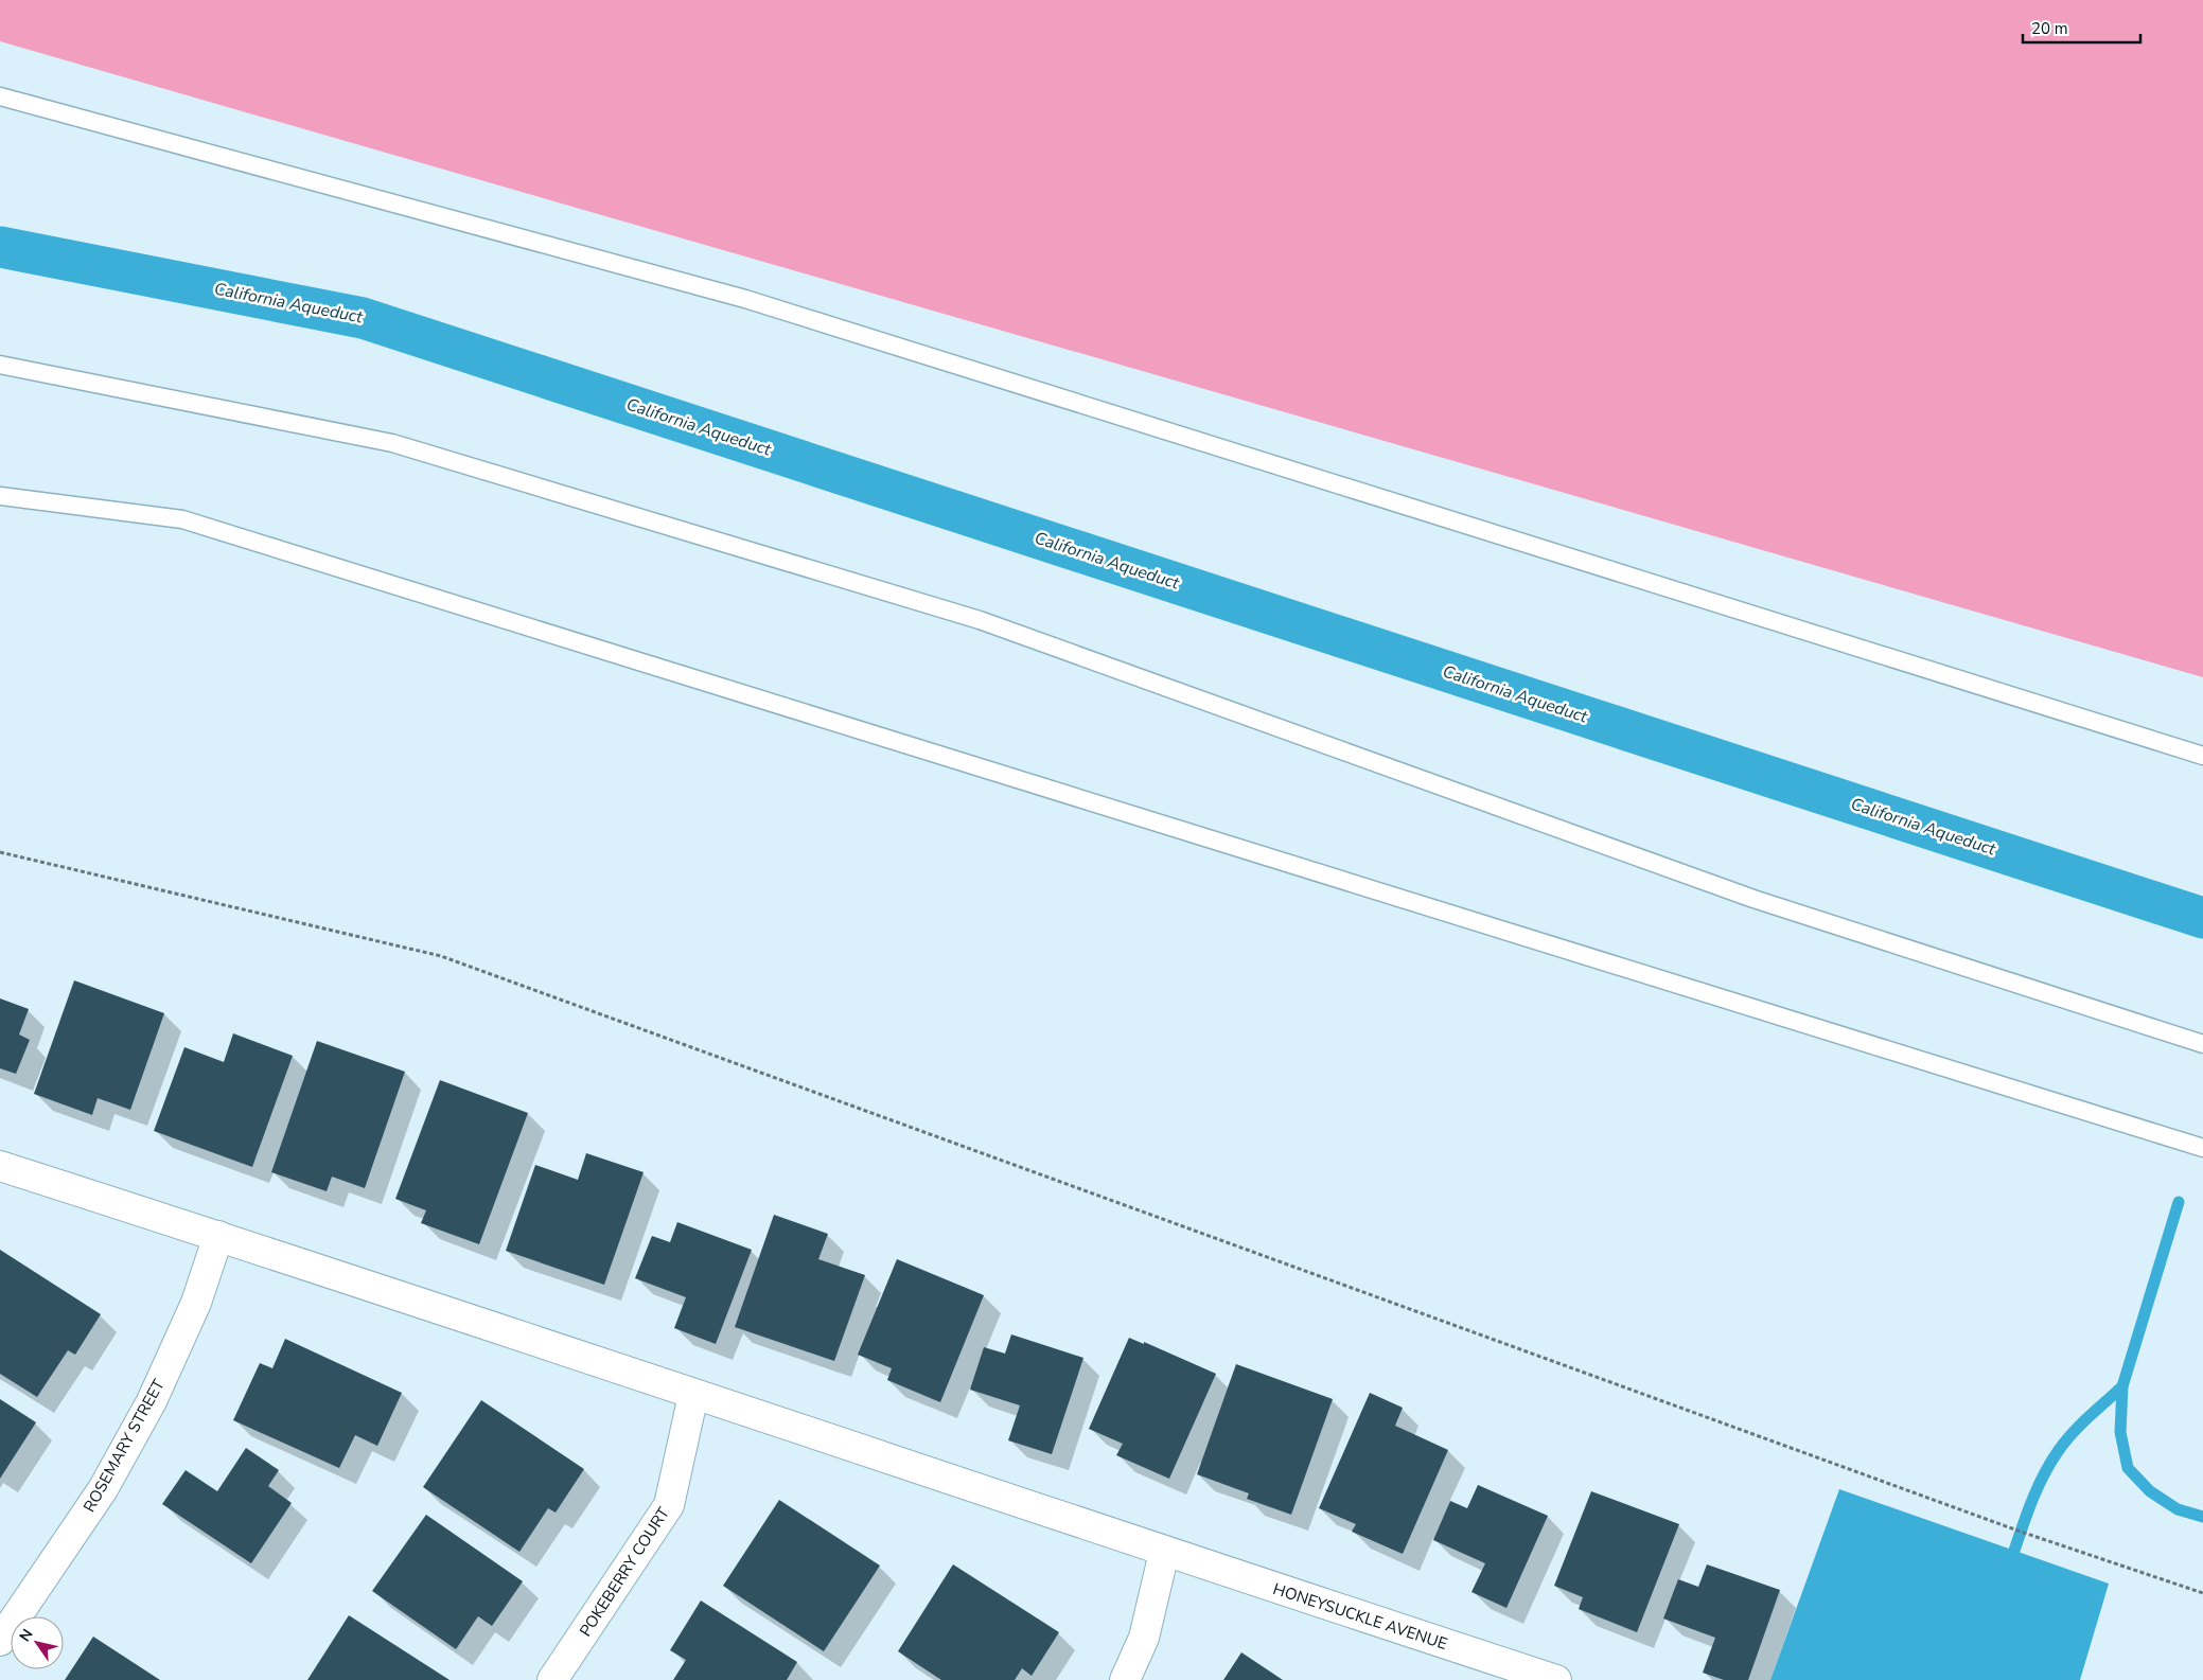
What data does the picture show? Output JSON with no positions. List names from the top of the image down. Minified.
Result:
{"streets":{"street":["ROSEMARY STREET","POKEBERRY COURT","HONEYSUCKLE AVENUE"]},"crossings":[["ROSEMARY STREET","HONEYSUCKLE AVENUE"],["POKEBERRY COURT","HONEYSUCKLE AVENUE"]],"water":["California Aqueduct"],"scale_bar":"20 m","north":"top left"}
